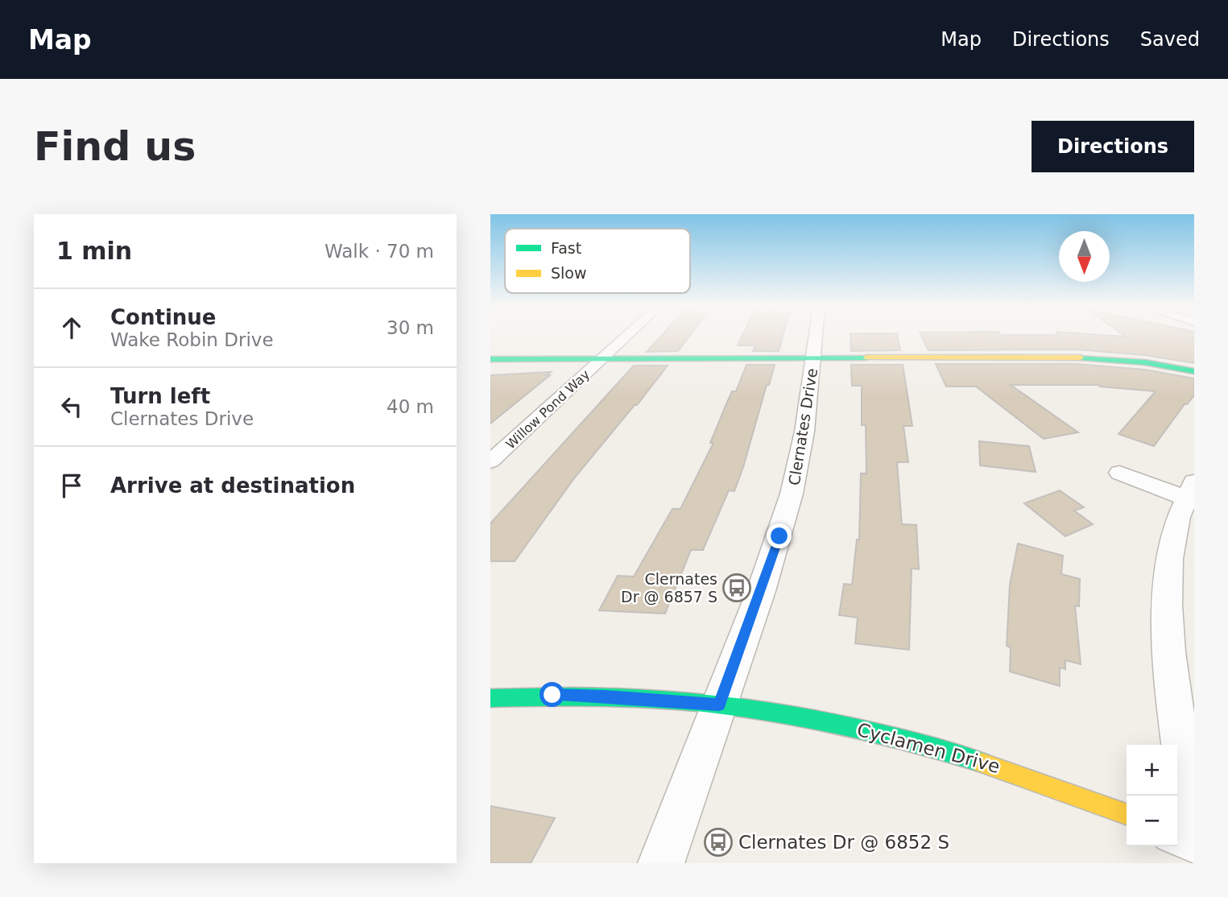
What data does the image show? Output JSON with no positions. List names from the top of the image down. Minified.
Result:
{"streets":{"street":["Willow Pond Way","Clernates Drive","Cyclamen Drive"]},"crossings":[["Clernates Drive","Cyclamen Drive"]],"places":{"bus stop":["Clernates Dr @ 6857 S","Clernates Dr @ 6852 S"]},"legend":["Fast","Slow"],"north":"bottom","page":{"header":"Map","nav":["Map","Directions","Saved"],"buttons":"Directions","title":"Find us","heading":["1 min","Walk · 70 m"],"list":[["Continue","Wake Robin Drive","30 m"],["Turn left","Clernates Drive","40 m"],"Arrive at destination"],"map_buttons":["+","−"]}}
